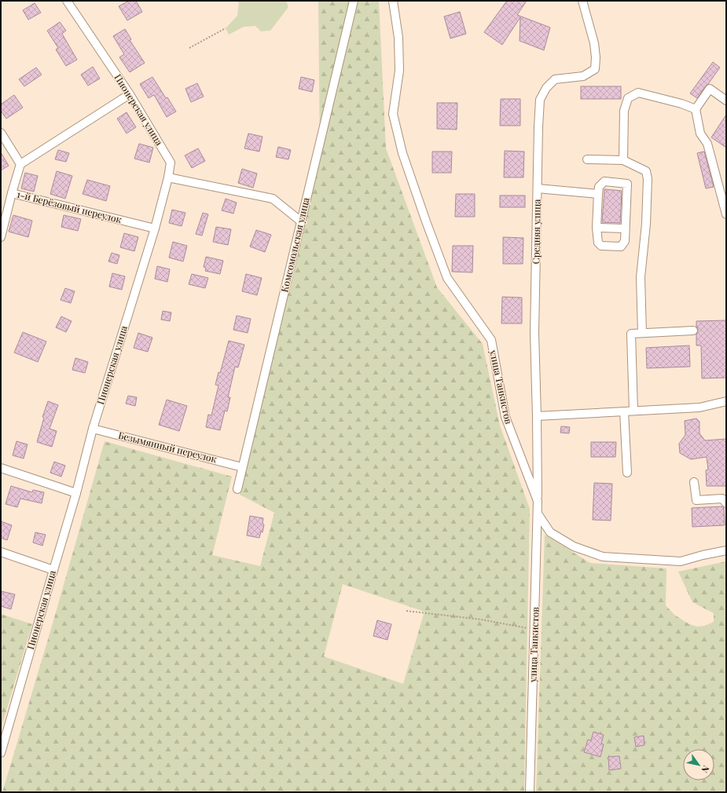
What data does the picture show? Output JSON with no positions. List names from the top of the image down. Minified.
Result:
{"streets":{"street":["Пионерская улица","1-й Берёзовый переулок","Средняя улица","Комсомольская улица","улица Танкистов","Безымянный переулок"]},"crossings":[["Пионерская улица","1-й Берёзовый переулок"],["Пионерская улица","Безымянный переулок"],["Средняя улица","улица Танкистов"],["Комсомольская улица","Безымянный переулок"]],"north":"bottom right"}
